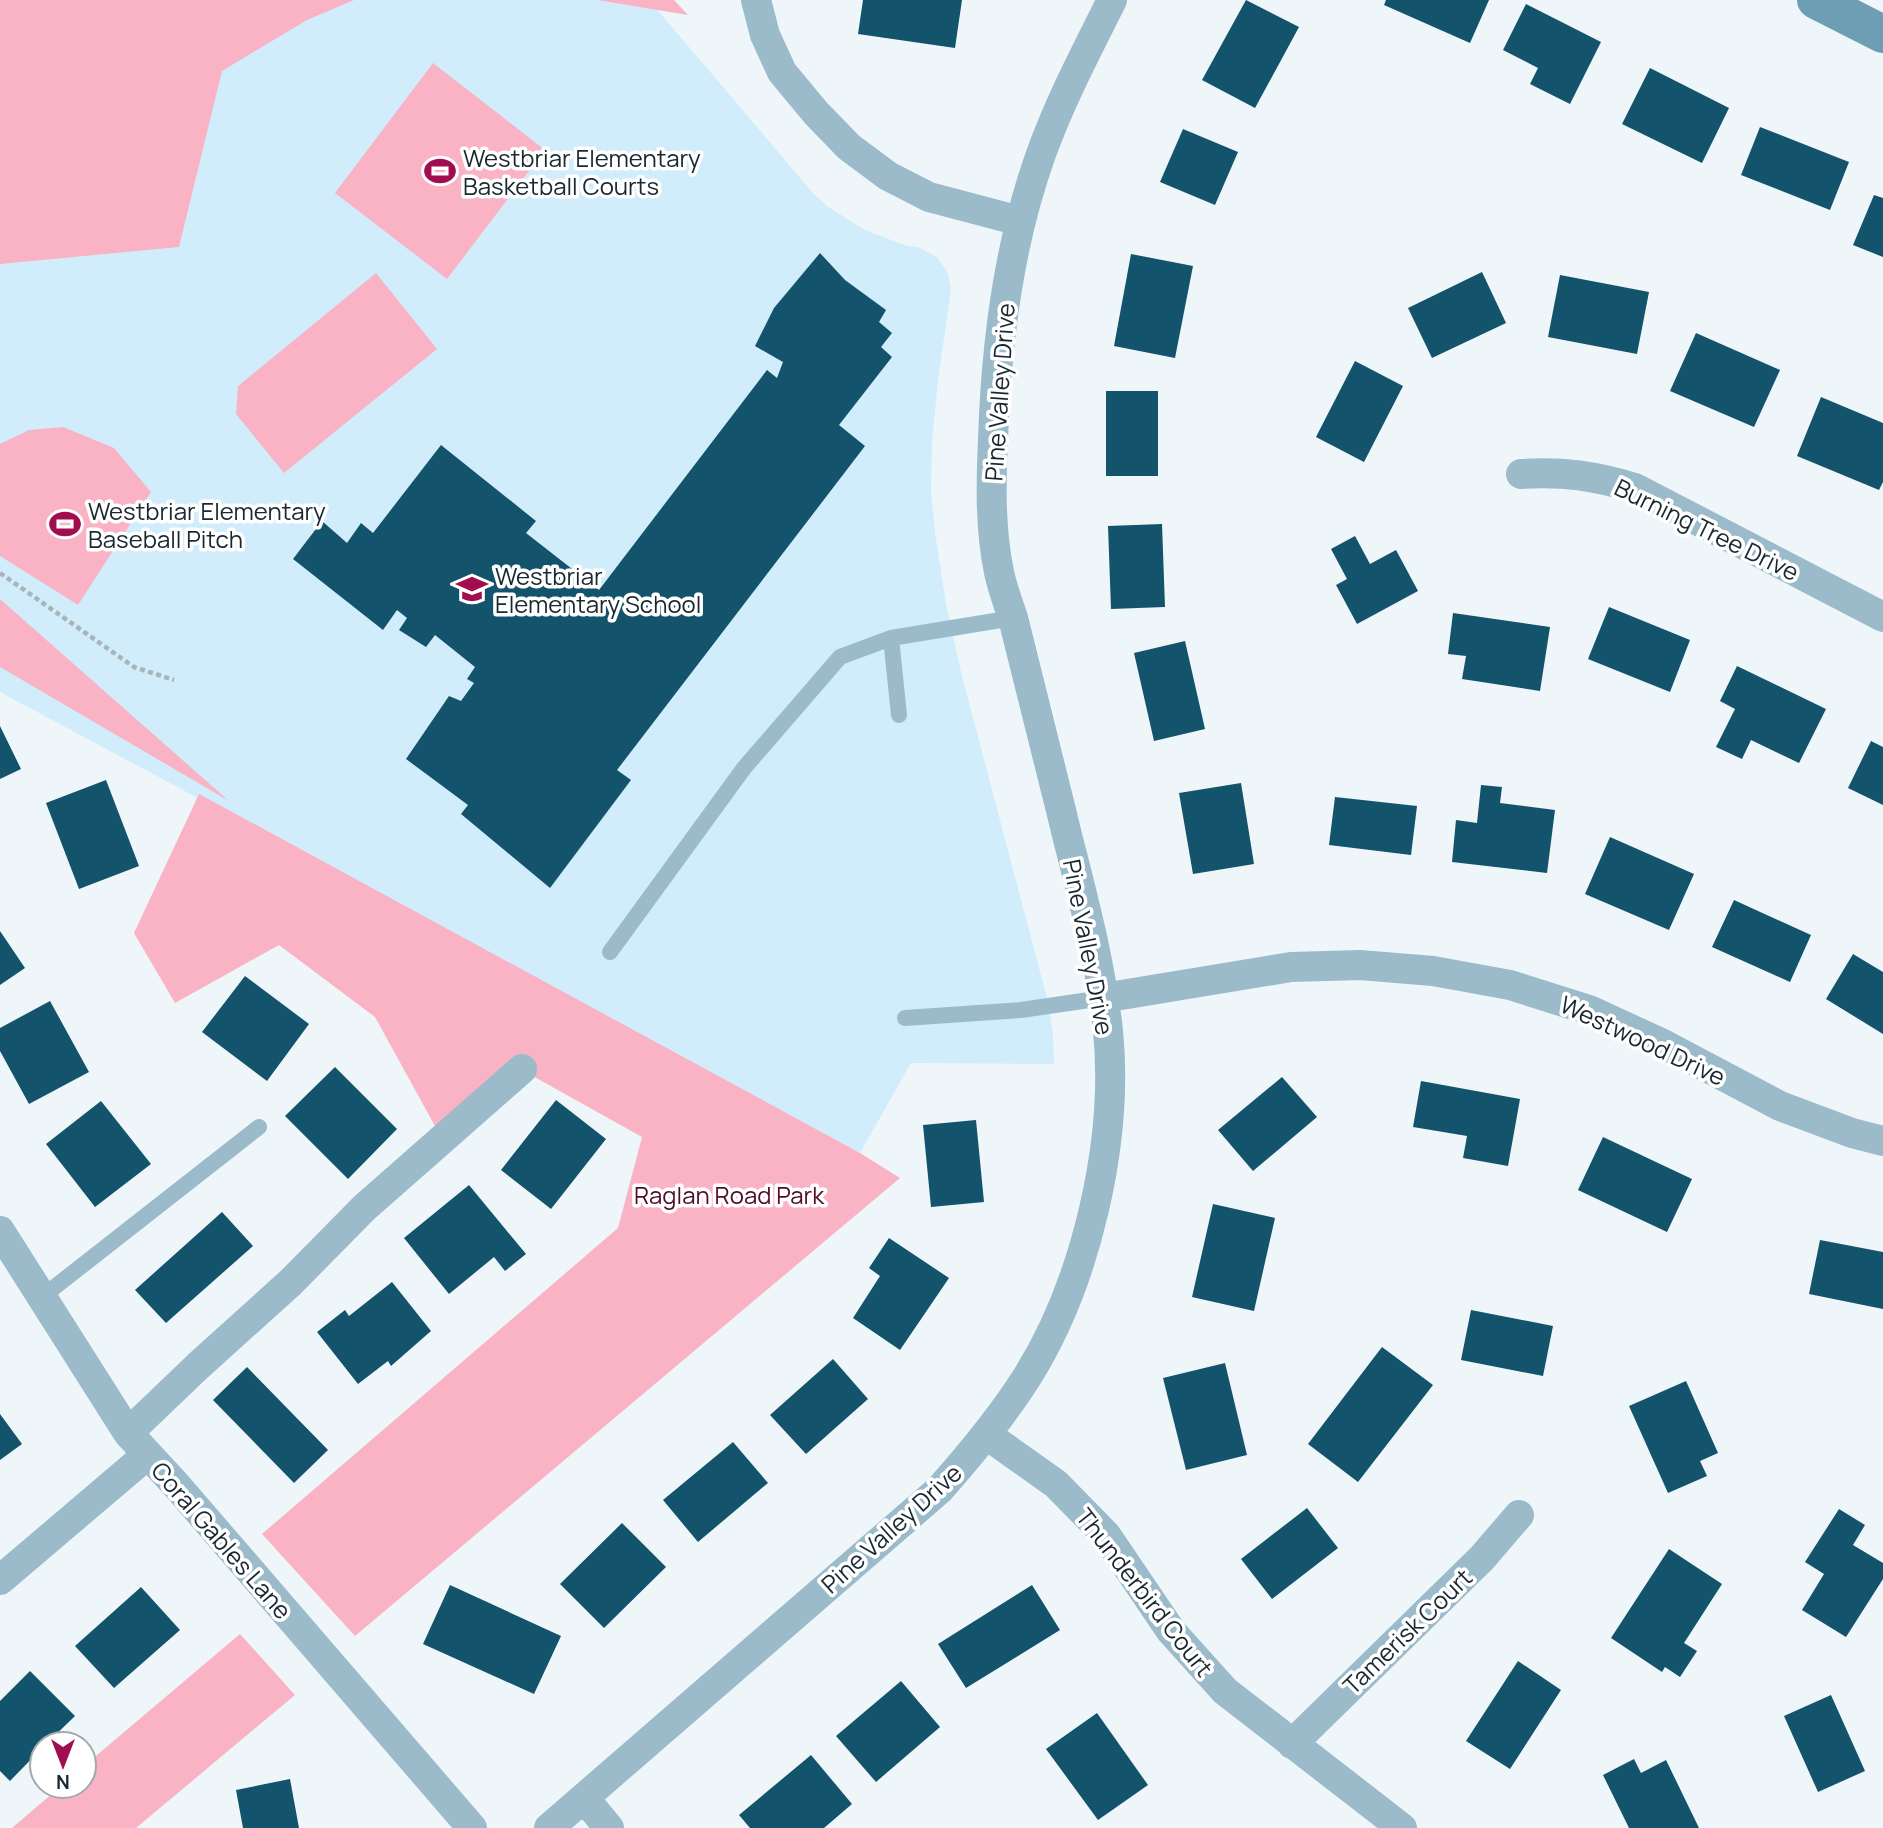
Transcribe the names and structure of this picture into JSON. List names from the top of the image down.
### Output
{
  "streets": {
    "street": [
      "Pine Valley Drive",
      "Burning Tree Drive",
      "Westwood Drive",
      "Coral Gables Lane",
      "Thunderbird Court",
      "Tamerisk Court"
    ]
  },
  "crossings": [
    ["Pine Valley Drive", "Westwood Drive"],
    ["Pine Valley Drive", "Thunderbird Court"],
    ["Thunderbird Court", "Tamerisk Court"]
  ],
  "parks": ["Raglan Road Park"],
  "places": {
    "sports": ["Westbriar Elementary Basketball Courts", "Westbriar Elementary Baseball Pitch"],
    "school or university": ["Westbriar Elementary School"]
  },
  "north": "bottom"
}
